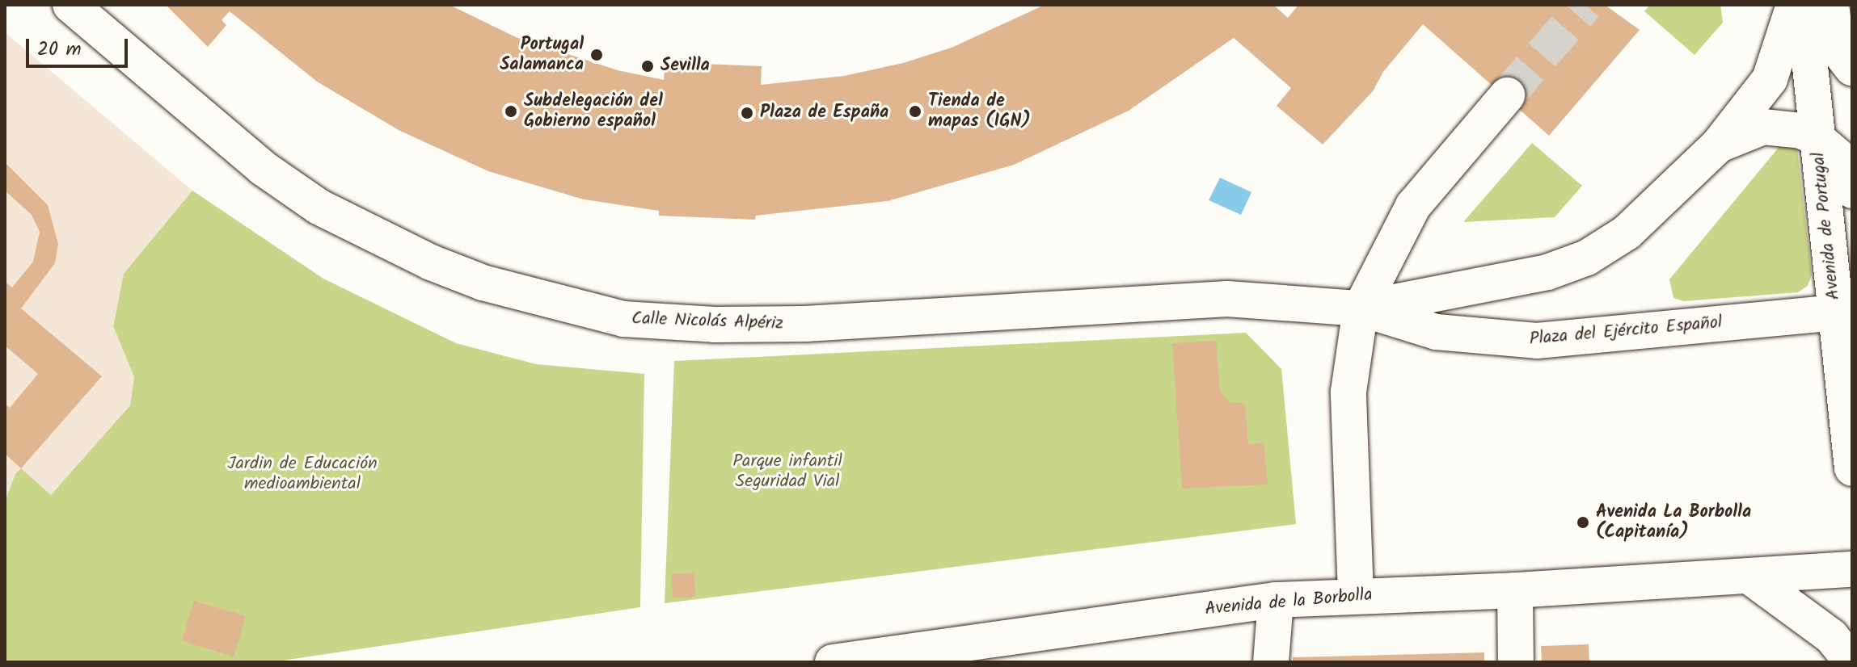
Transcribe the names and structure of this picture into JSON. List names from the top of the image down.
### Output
{
  "streets": {
    "street": [
      "Avenida de Portugal",
      "Calle Nicolás Alpériz",
      "Plaza del Ejército Español",
      "Avenida de la Borbolla"
    ]
  },
  "crossings": [
    ["Avenida de Portugal", "Plaza del Ejército Español"],
    ["Calle Nicolás Alpériz", "Plaza del Ejército Español"]
  ],
  "parks": ["Parque infantil Seguridad Vial", "Jardin de Educación medioambiental"],
  "places": [
    "Portugal Salamanca",
    "Sevilla",
    "Subdelegación del Gobierno español",
    "Tienda de mapas (IGN)",
    "Plaza de España",
    "Avenida La Borbolla (Capitanía)"
  ],
  "scale_bar": "20 m"
}
